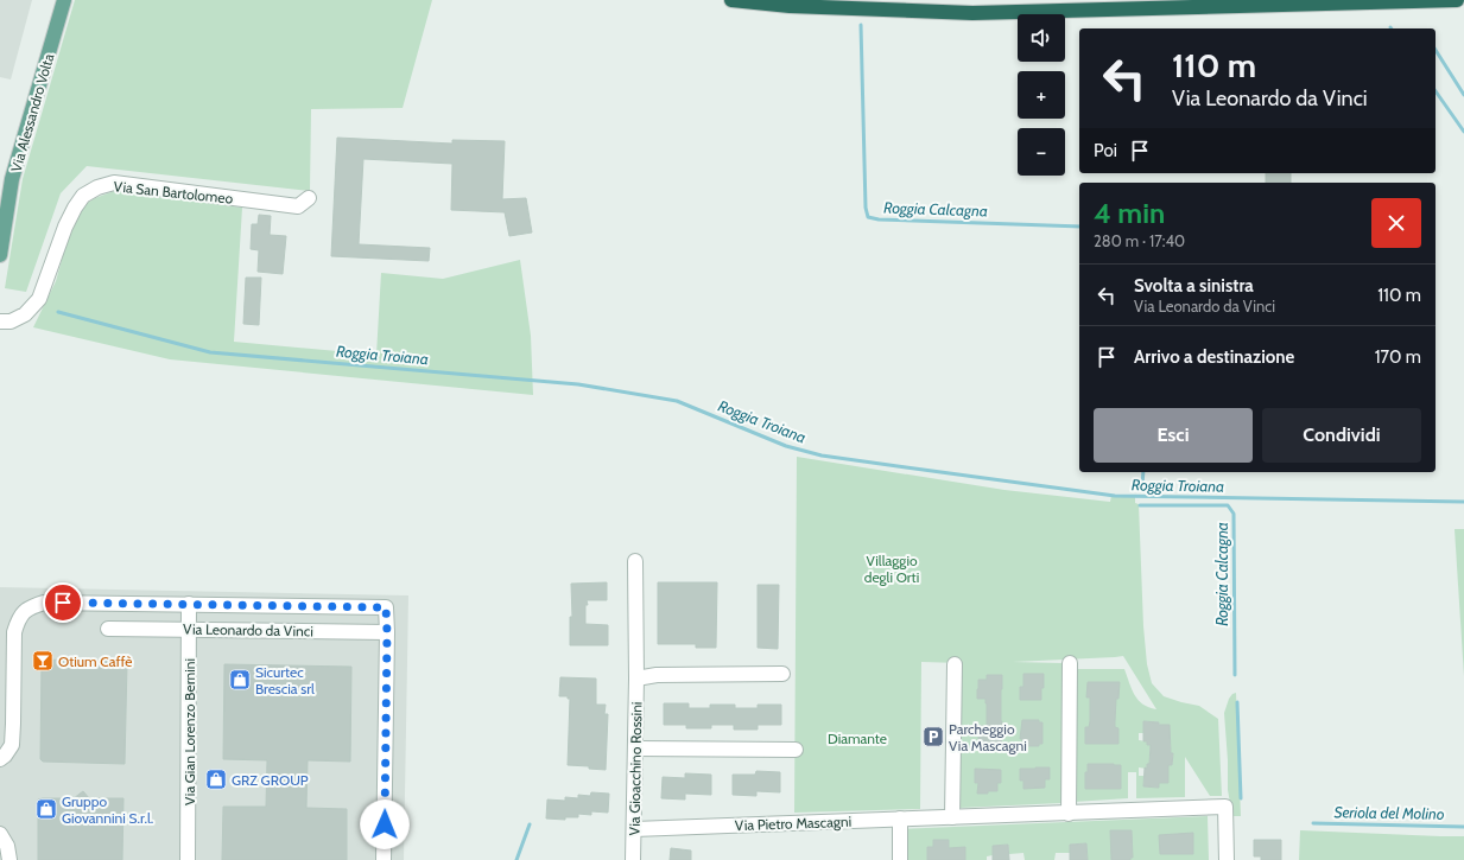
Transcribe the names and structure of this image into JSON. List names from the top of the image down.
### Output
{
  "streets": {
    "main road": ["Via Alessandro Volta"],
    "street": [
      "Via San Bartolomeo",
      "Via Leonardo da Vinci",
      "Via Gian Lorenzo Bernini",
      "Via Gioacchino Rossini",
      "Via Pietro Mascagni"
    ]
  },
  "crossings": [
    ["Via Leonardo da Vinci", "Via Gian Lorenzo Bernini"],
    ["Via Gioacchino Rossini", "Via Pietro Mascagni"]
  ],
  "water": ["Roggia Calcagna", "Roggia Troiana", "Seriola del Molino"],
  "parks": ["Villaggio degli Orti", "Diamante"],
  "places": {
    "bar": ["Otium Caffè"],
    "shop": ["Sicurtec Brescia srl", "GRZ GROUP", "Gruppo Giovannini S.r.l."],
    "parking": ["Parcheggio Via Mascagni"]
  },
  "page": {
    "map_buttons": ["+", "−"],
    "turn": ["110 m", "Via Leonardo da Vinci"],
    "then": "Poi",
    "heading": ["4 min", "280 m · 17:40"],
    "list": [
      {
        "name": "Svolta a sinistra",
        "note": "Via Leonardo da Vinci",
        "value": "110 m"
      },
      {
        "name": "Arrivo a destinazione",
        "value": "170 m"
      }
    ],
    "buttons": ["Esci", "Condividi"]
  }
}
